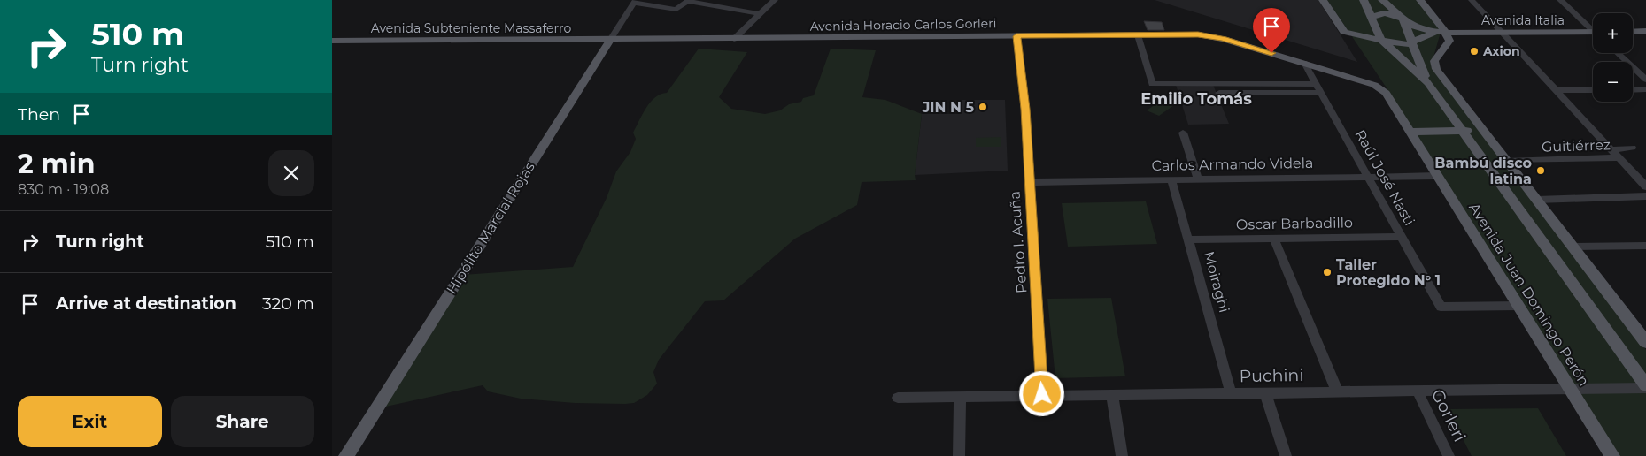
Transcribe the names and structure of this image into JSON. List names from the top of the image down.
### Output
{
  "streets": {
    "main road": [
      "Avenida Italia",
      "Avenida Horacio Carlos Gorleri",
      "Avenida Subteniente Massaferro",
      "Hipólito Marcial Rojas",
      "Avenida Juan Domingo Perón"
    ],
    "street": [
      "Guitiérrez",
      "Carlos Armando Videla",
      "Raúl José Nasti",
      "Oscar Barbadillo",
      "Pedro I. Acuña",
      "Moiraghi",
      "Puchini",
      "Gorleri"
    ]
  },
  "crossings": [
    ["Avenida Horacio Carlos Gorleri", "Avenida Subteniente Massaferro"],
    ["Avenida Horacio Carlos Gorleri", "Raúl José Nasti"],
    ["Avenida Horacio Carlos Gorleri", "Hipólito Marcial Rojas"],
    ["Avenida Horacio Carlos Gorleri", "Pedro I. Acuña"],
    ["Avenida Horacio Carlos Gorleri", "Avenida Juan Domingo Perón"],
    ["Avenida Subteniente Massaferro", "Hipólito Marcial Rojas"],
    ["Carlos Armando Videla", "Raúl José Nasti"],
    ["Carlos Armando Videla", "Pedro I. Acuña"],
    ["Carlos Armando Videla", "Moiraghi"],
    ["Carlos Armando Videla", "Avenida Juan Domingo Perón"],
    ["Raúl José Nasti", "Oscar Barbadillo"],
    ["Raúl José Nasti", "Avenida Juan Domingo Perón"],
    ["Oscar Barbadillo", "Moiraghi"],
    ["Pedro I. Acuña", "Puchini"],
    ["Moiraghi", "Puchini"],
    ["Avenida Juan Domingo Perón", "Puchini"],
    ["Puchini", "Gorleri"]
  ],
  "districts": ["Emilio Tomás"],
  "places": [
    "Axion",
    "JIN N 5",
    "Bambú disco latina",
    "Taller Protegido N° 1"
  ],
  "page": {
    "turn": ["510 m", "Turn right"],
    "map_buttons": ["+", "−"],
    "then": "Then",
    "heading": ["2 min", "830 m · 19:08"],
    "list": [
      {
        "name": "Turn right",
        "value": "510 m"
      },
      {
        "name": "Arrive at destination",
        "value": "320 m"
      }
    ],
    "buttons": ["Exit", "Share"]
  }
}
